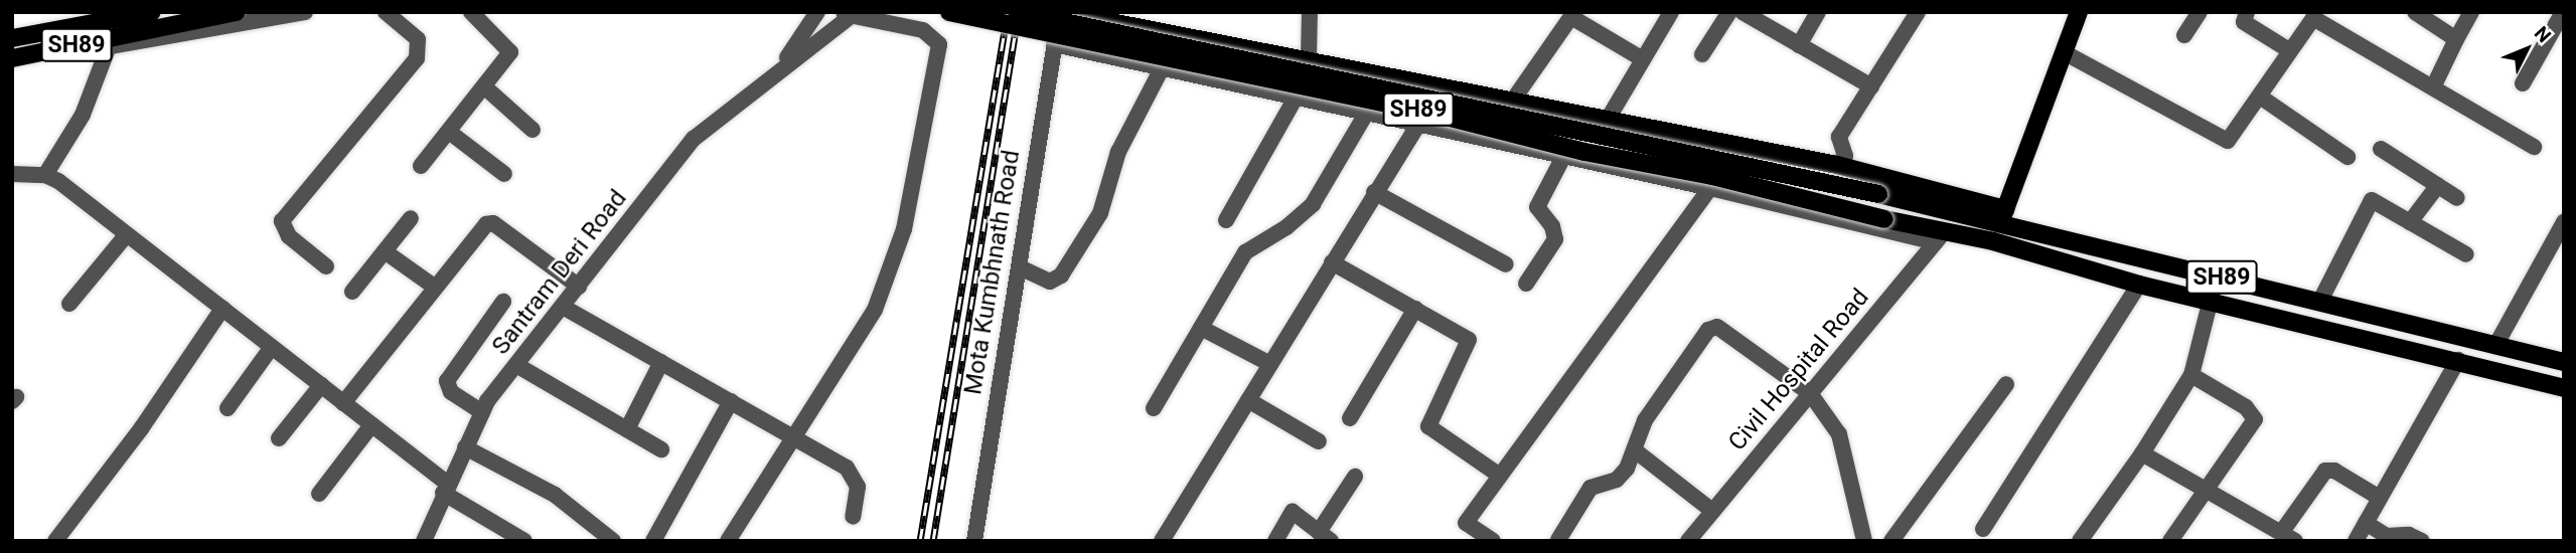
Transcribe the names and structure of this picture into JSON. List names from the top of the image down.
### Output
{
  "streets": {
    "main road": ["SH89"],
    "street": ["Santram Deri Road", "Mota Kumbhnath Road", "Civil Hospital Road"]
  },
  "crossings": [
    ["SH89", "Civil Hospital Road"]
  ],
  "north": "top right"
}
